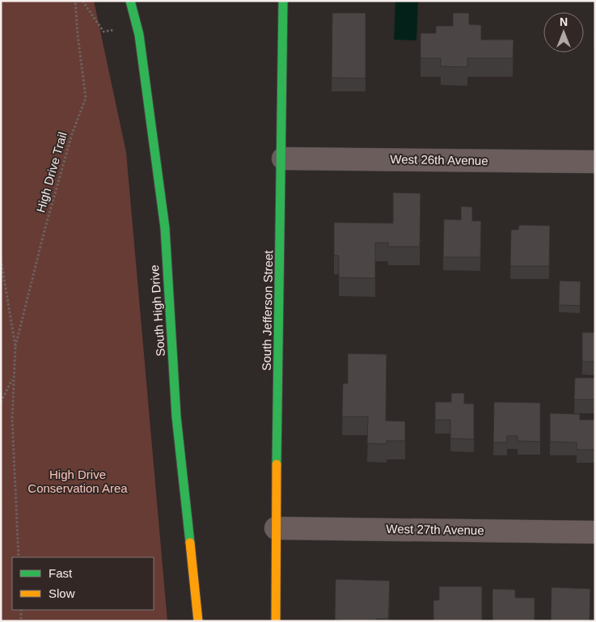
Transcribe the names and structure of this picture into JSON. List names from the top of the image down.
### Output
{
  "streets": {
    "main road": ["South High Drive", "South Jefferson Street"],
    "street": ["West 26th Avenue", "West 27th Avenue"],
    "path": ["High Drive Trail"]
  },
  "crossings": [
    ["West 26th Avenue", "South Jefferson Street"],
    ["South Jefferson Street", "West 27th Avenue"]
  ],
  "parks": ["High Drive Conservation Area"],
  "legend": ["Fast", "Slow"],
  "north": "top"
}
